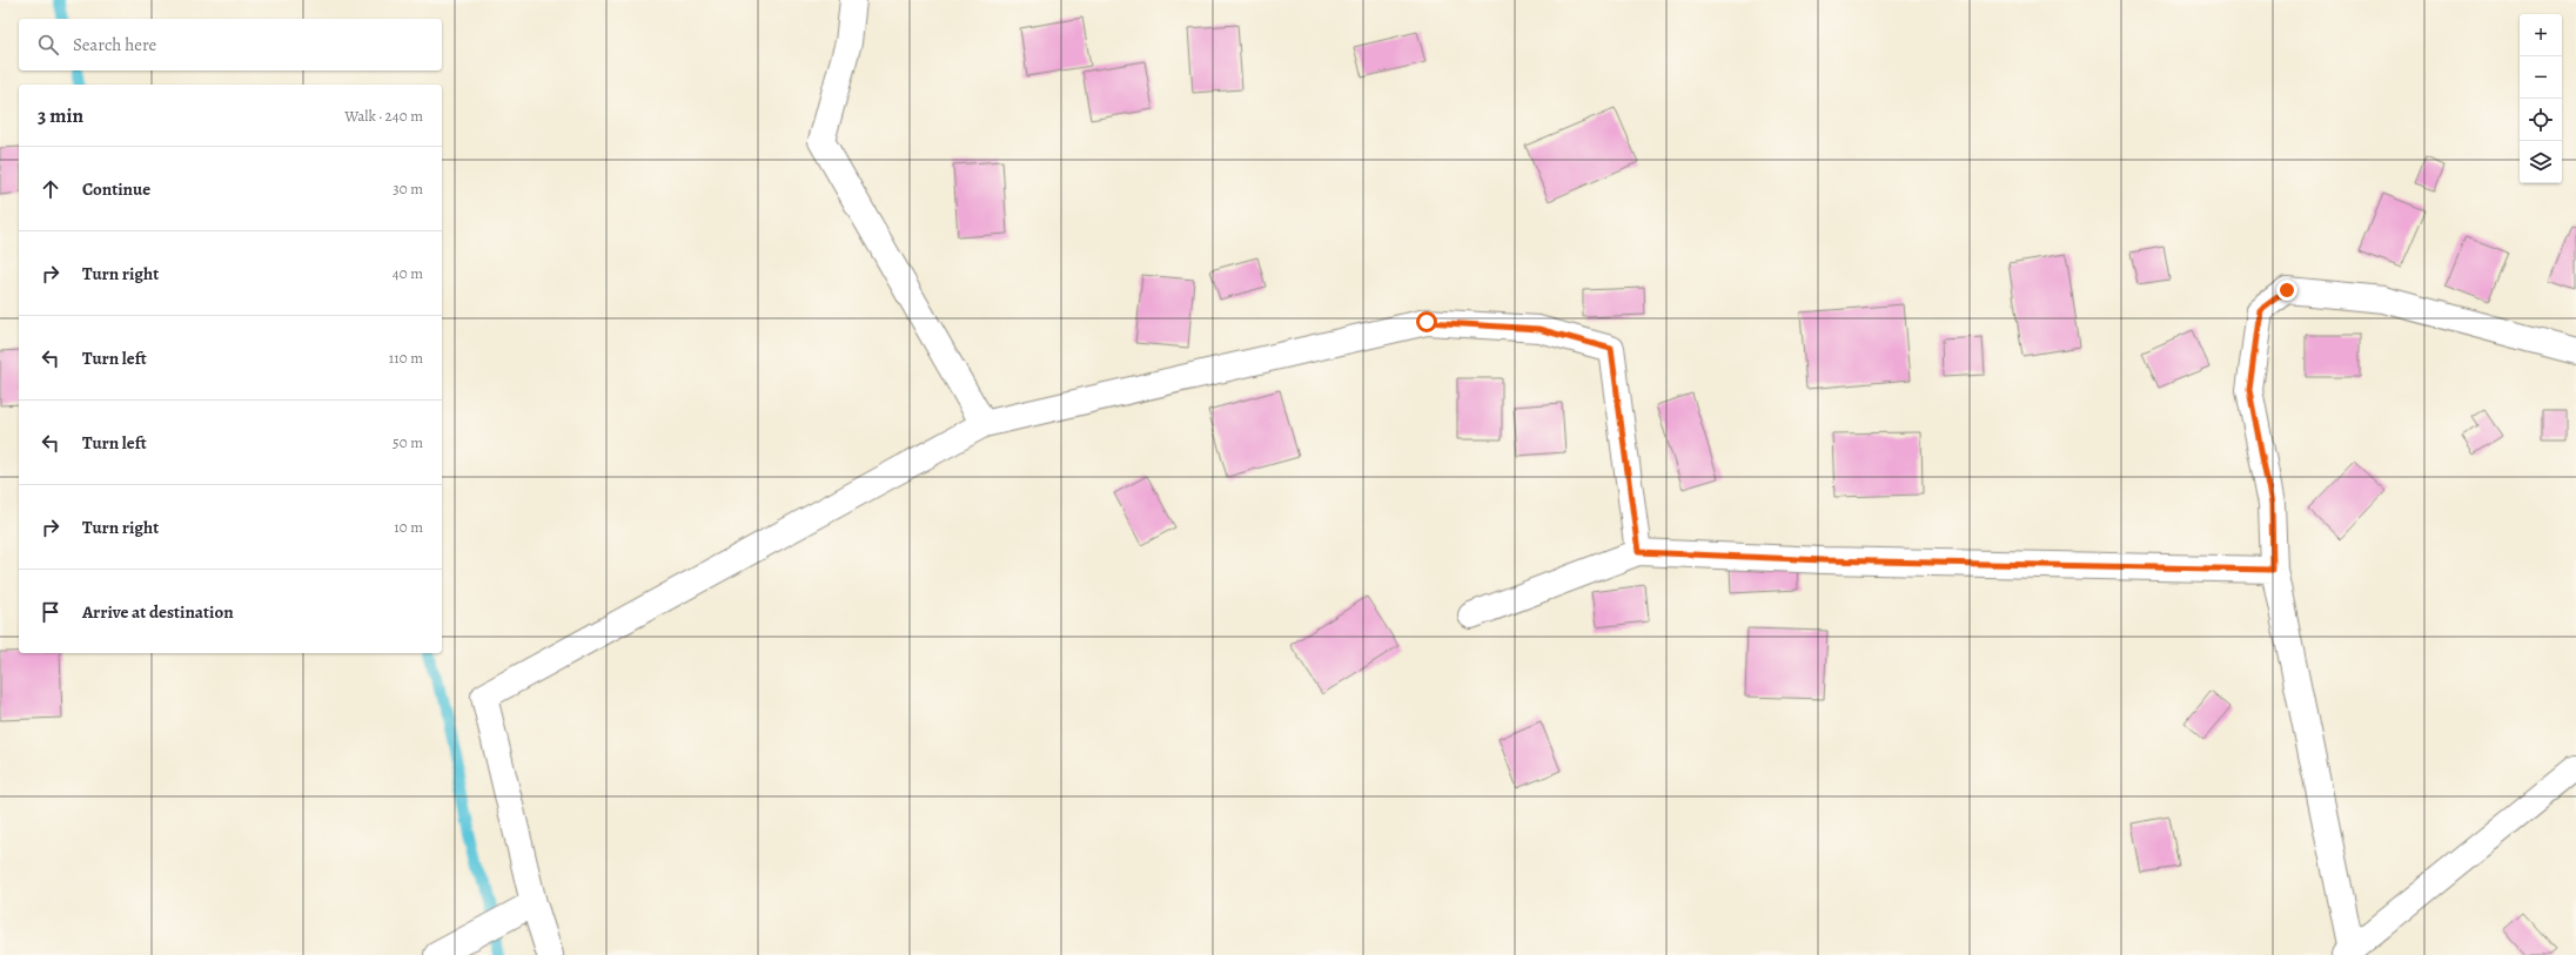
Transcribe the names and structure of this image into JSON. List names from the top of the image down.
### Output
{
  "page": {
    "map_buttons": ["+", "−"],
    "search": "Search here",
    "heading": ["3 min", "Walk · 240 m"],
    "list": [
      ["Continue", "30 m"],
      ["Turn right", "40 m"],
      ["Turn left", "110 m"],
      ["Turn left", "50 m"],
      ["Turn right", "10 m"],
      "Arrive at destination"
    ]
  }
}
